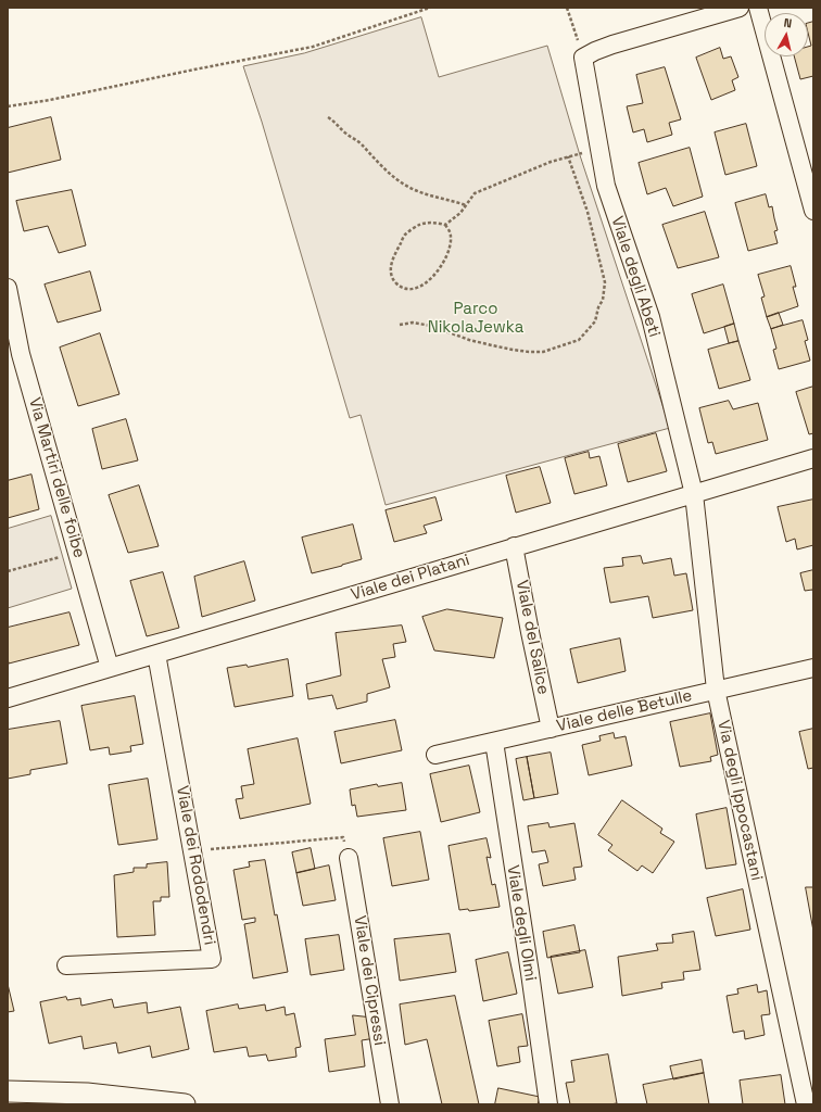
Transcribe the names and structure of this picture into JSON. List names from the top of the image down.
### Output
{
  "streets": {
    "street": [
      "Viale degli Abeti",
      "Via Martiri delle foibe",
      "Viale dei Platani",
      "Viale del Salice",
      "Viale delle Betulle",
      "Via degli Ippocastani",
      "Viale dei Rododendri",
      "Viale degli Olmi",
      "Viale dei Cipressi"
    ]
  },
  "crossings": [
    ["Viale degli Abeti", "Viale dei Platani"],
    ["Viale degli Abeti", "Via degli Ippocastani"],
    ["Via Martiri delle foibe", "Viale dei Platani"],
    ["Viale dei Platani", "Viale del Salice"],
    ["Viale dei Platani", "Via degli Ippocastani"],
    ["Viale dei Platani", "Viale dei Rododendri"],
    ["Viale del Salice", "Viale delle Betulle"],
    ["Viale delle Betulle", "Via degli Ippocastani"],
    ["Viale delle Betulle", "Viale degli Olmi"]
  ],
  "parks": ["Parco NikolaJewka"],
  "north": "top"
}
